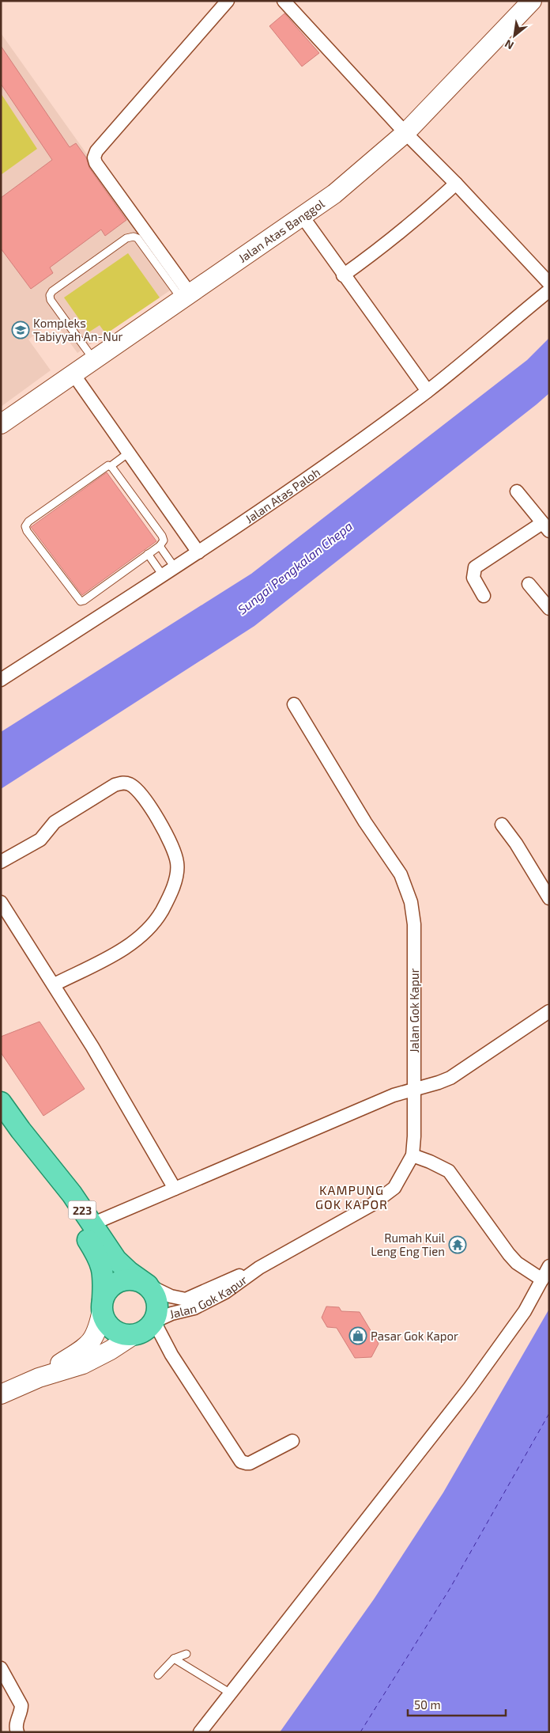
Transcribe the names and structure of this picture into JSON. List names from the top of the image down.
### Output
{
  "streets": {
    "main road": ["Jalan Atas Banggol", "223"],
    "street": ["Jalan Atas Paloh", "Jalan Gok Kapur"]
  },
  "crossings": [
    ["Jalan Gok Kapur", "223"]
  ],
  "districts": ["KAMPUNG GOK KAPOR"],
  "water": ["Sungai Pengkalan Chepa"],
  "places": {
    "school or university": ["Kompleks Tabiyyah An-Nur"],
    "temple": ["Rumah Kuil Leng Eng Tien"],
    "shop": ["Pasar Gok Kapor"]
  },
  "scale_bar": "50 m",
  "north": "bottom left"
}
